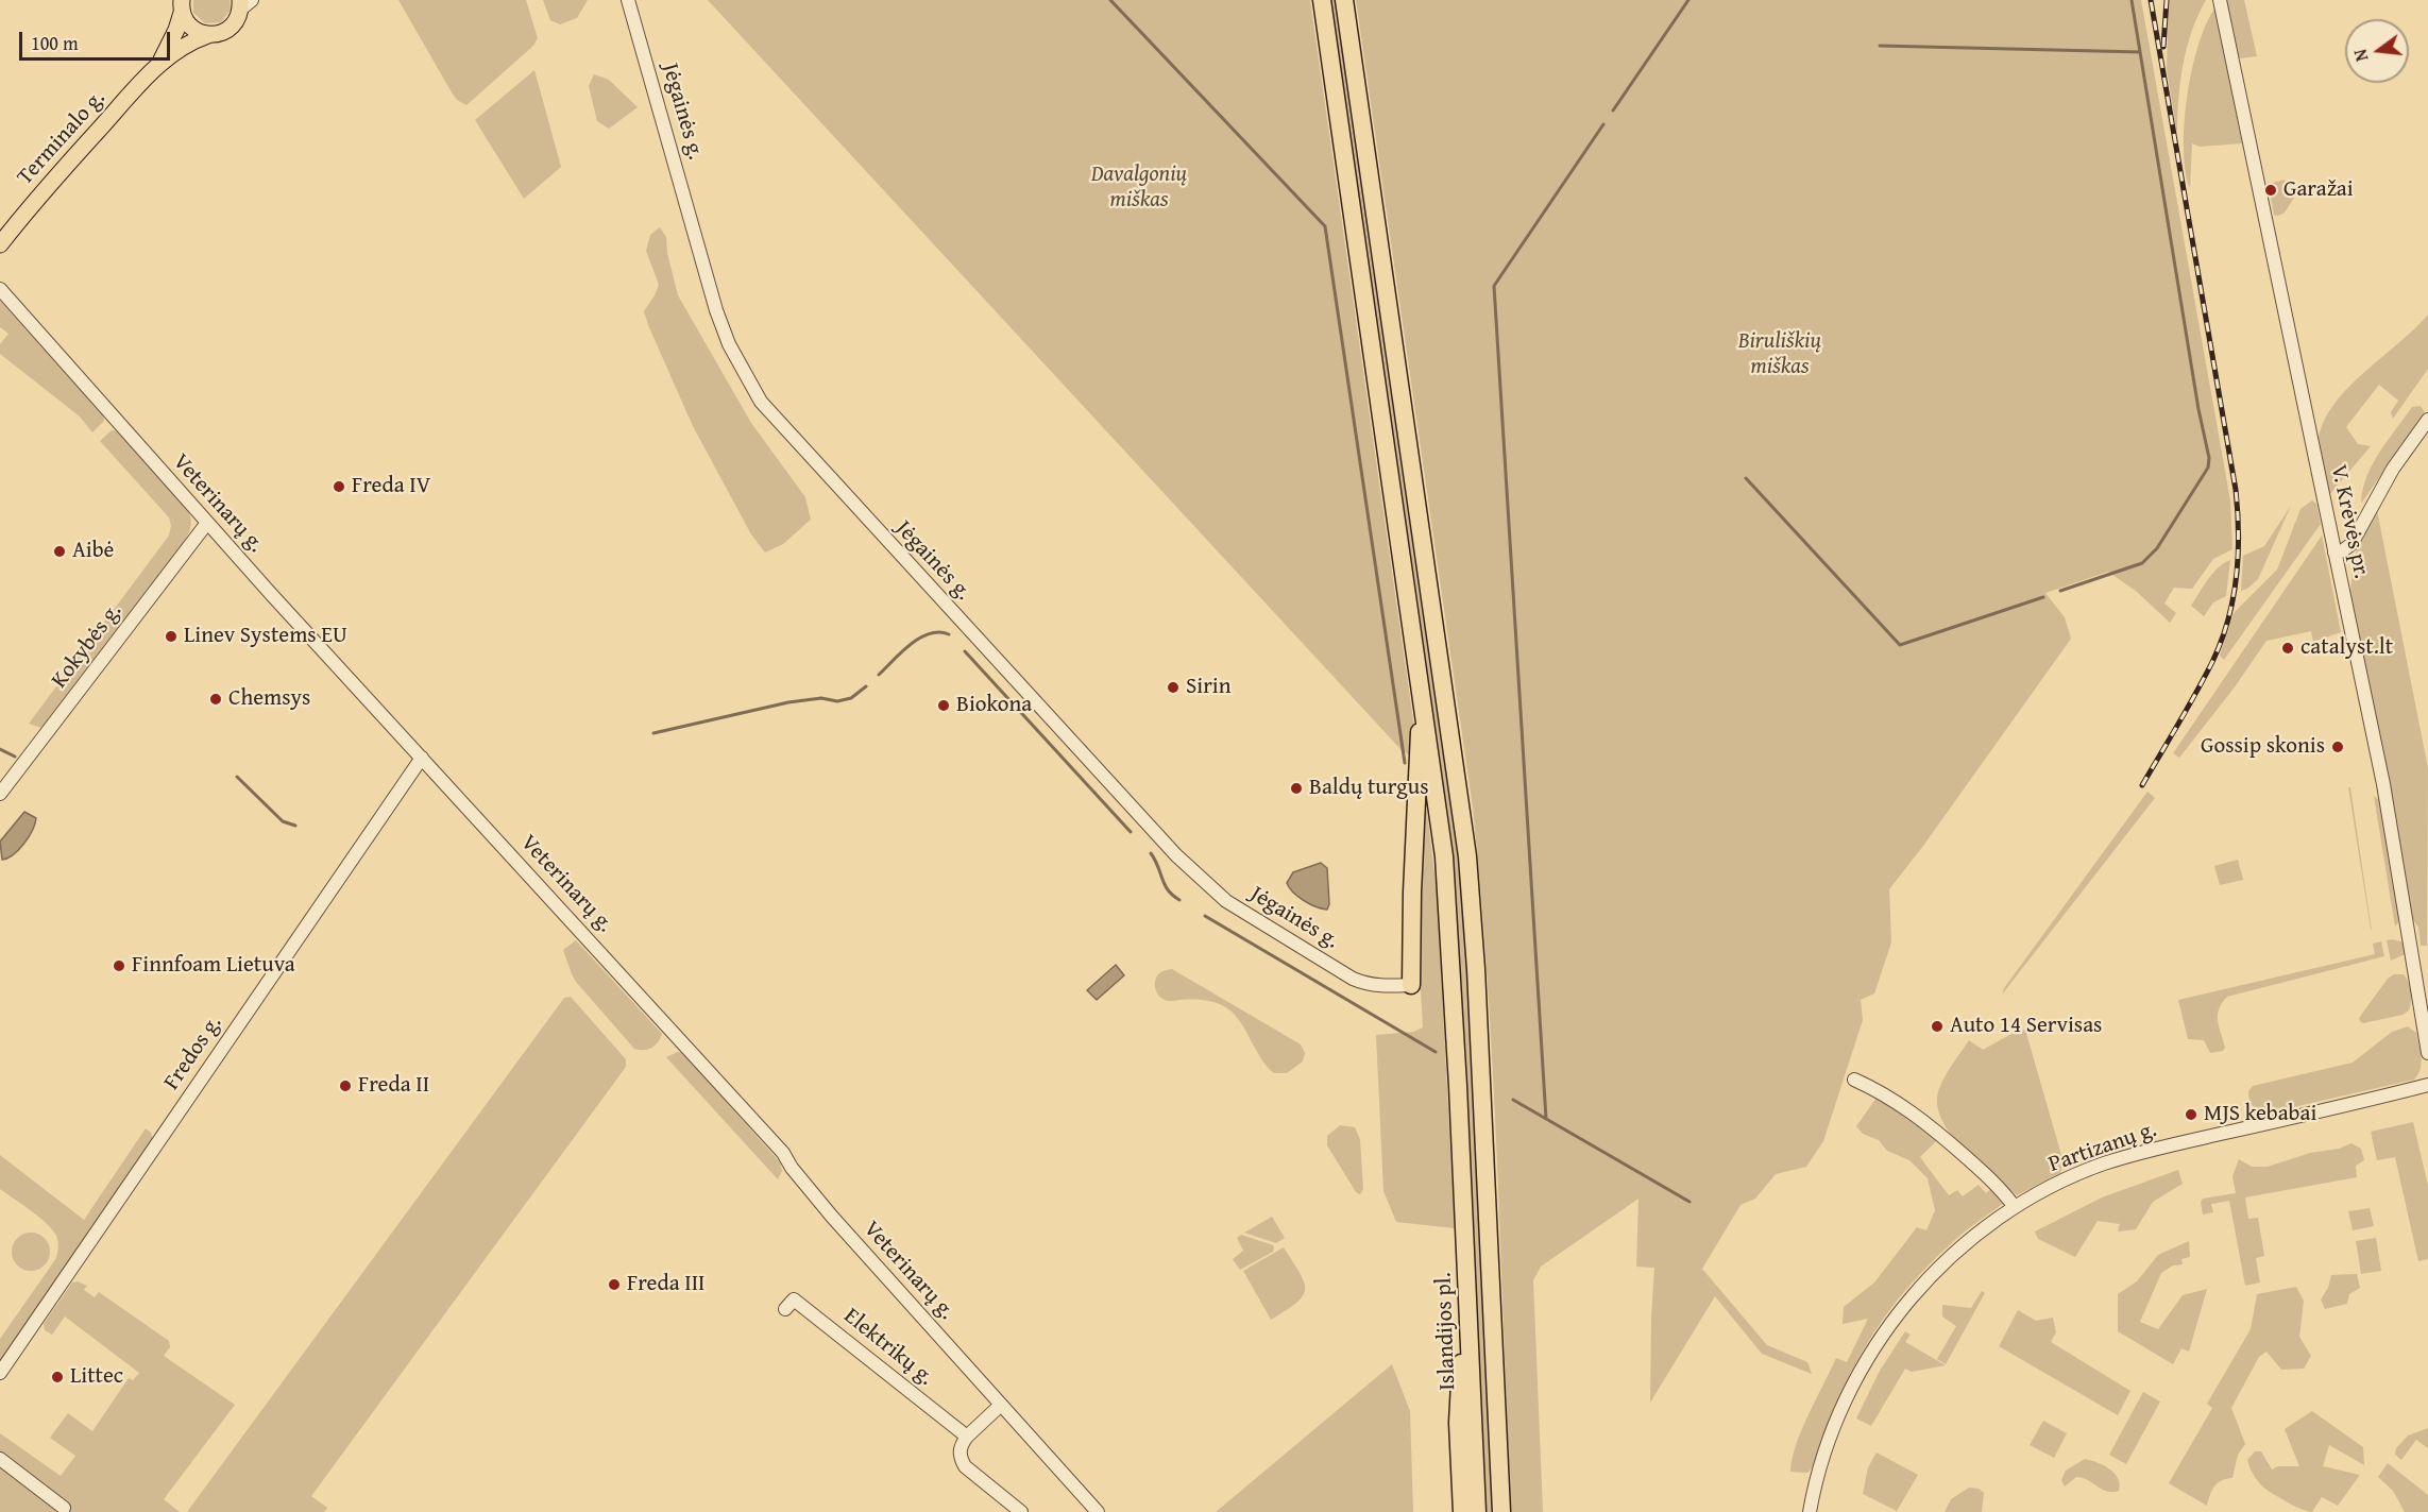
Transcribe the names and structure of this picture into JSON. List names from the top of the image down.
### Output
{
  "streets": {
    "highway": ["Islandijos pl."],
    "main road": ["Terminalo g."],
    "street": [
      "Jėgainės g.",
      "Veterinarų g.",
      "V. Krėvės pr.",
      "Kokybės g.",
      "Fredos g.",
      "Partizanų g.",
      "Elektrikų g."
    ]
  },
  "crossings": [
    ["Veterinarų g.", "Kokybės g."],
    ["Veterinarų g.", "Fredos g."]
  ],
  "parks": ["Davalgonių miškas", "Biruliškių miškas"],
  "places": [
    "Garažai",
    "Freda IV",
    "Aibė",
    "Linev Systems EU",
    "catalyst.lt",
    "Sirin",
    "Chemsys",
    "Biokona",
    "Gossip skonis",
    "Baldų turgus",
    "Finnfoam Lietuva",
    "Auto 14 Servisas",
    "Freda II",
    "MJS kebabai",
    "Freda III",
    "Littec"
  ],
  "scale_bar": "100 m",
  "north": "left"
}
